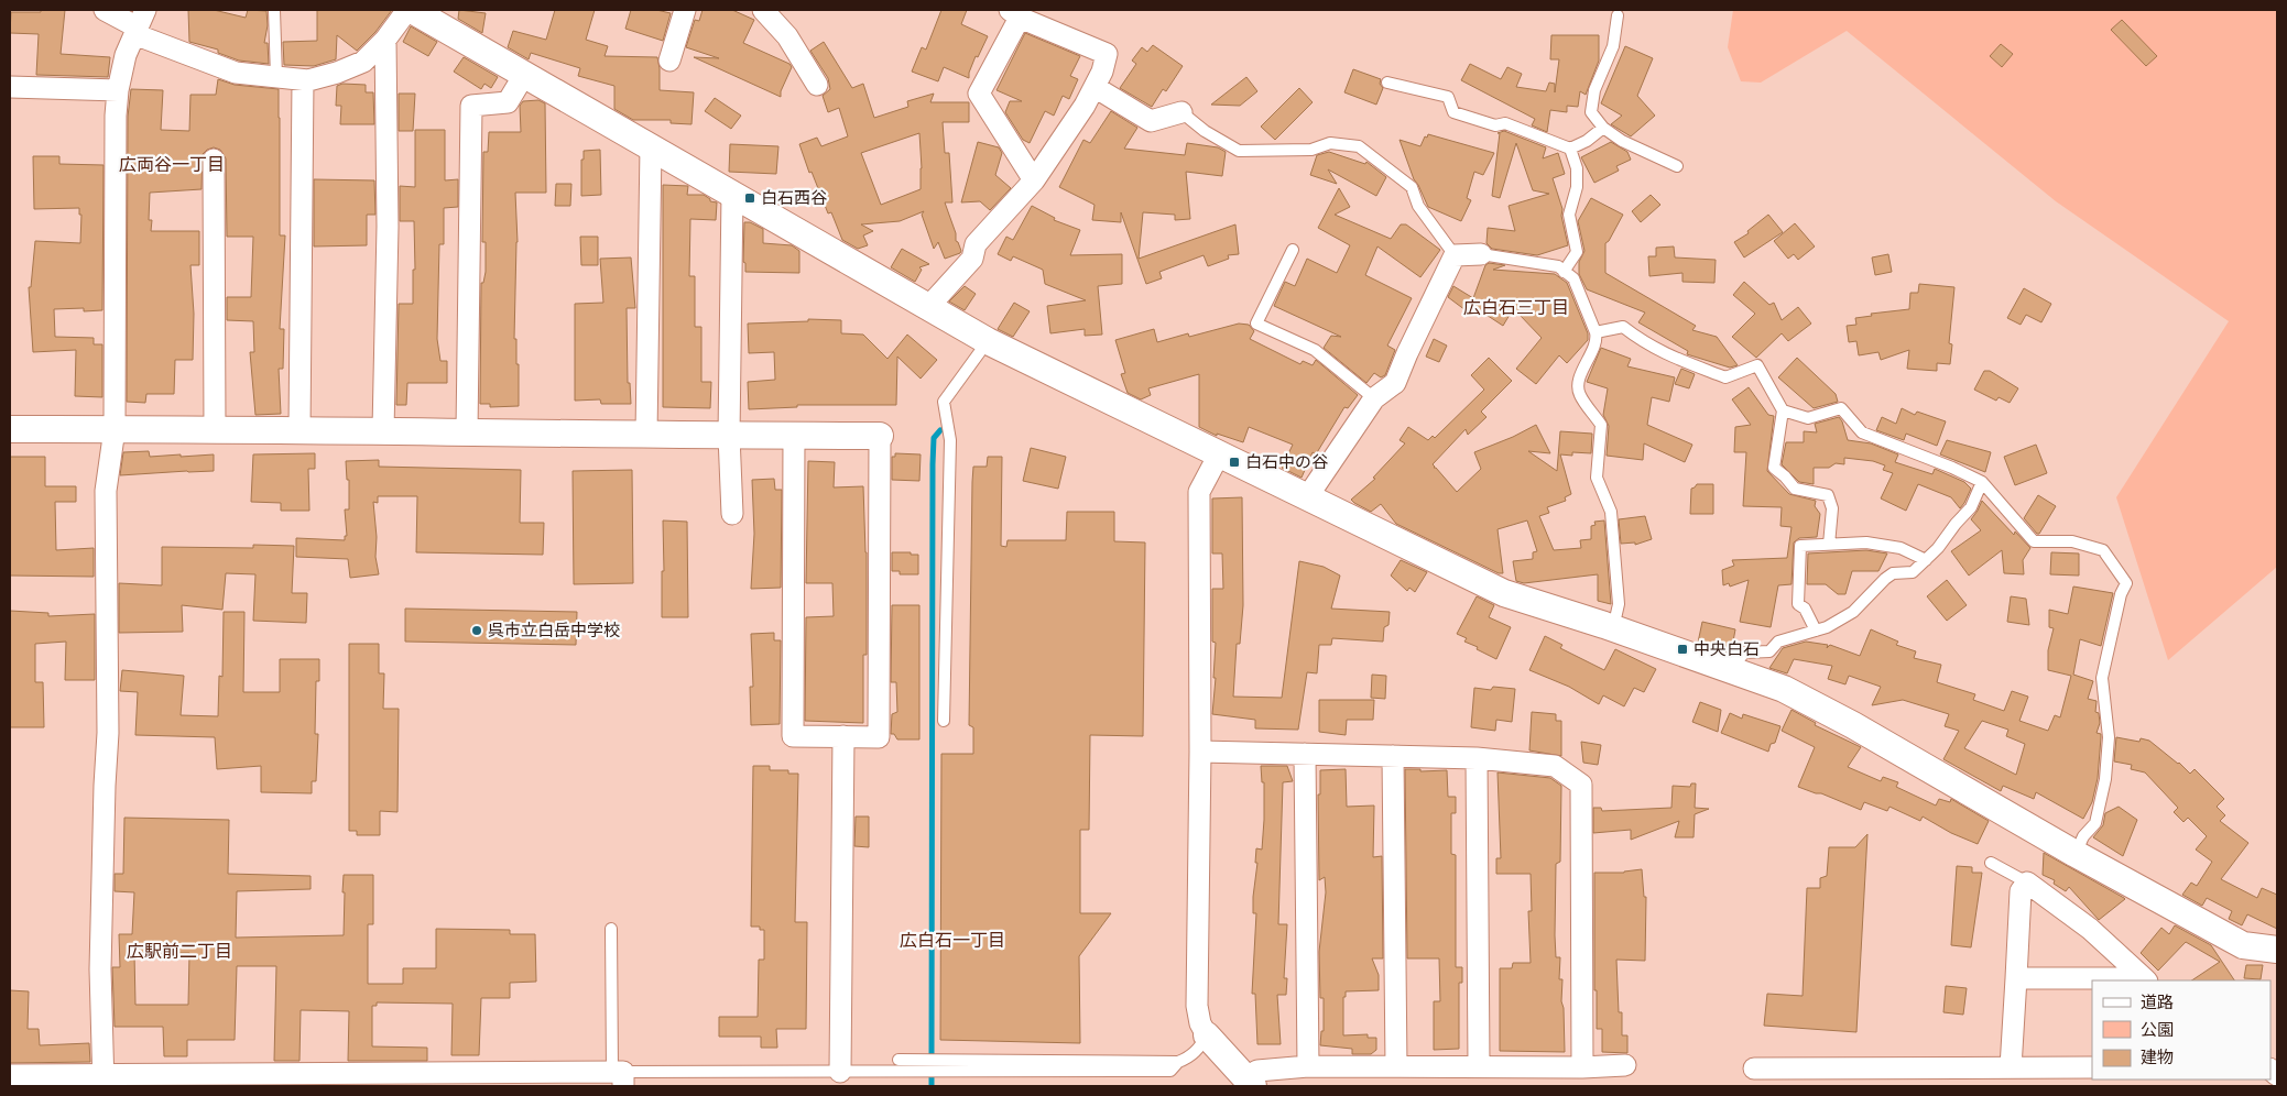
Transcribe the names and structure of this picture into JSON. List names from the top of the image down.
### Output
{
  "districts": [
    "広両谷一丁目",
    "広白石三丁目",
    "広白石一丁目",
    "広駅前二丁目"
  ],
  "places": {
    "transit": ["白石西谷", "白石中の谷", "中央白石"],
    "other": ["呉市立白岳中学校"]
  },
  "legend": ["道路", "公園", "建物"]
}
